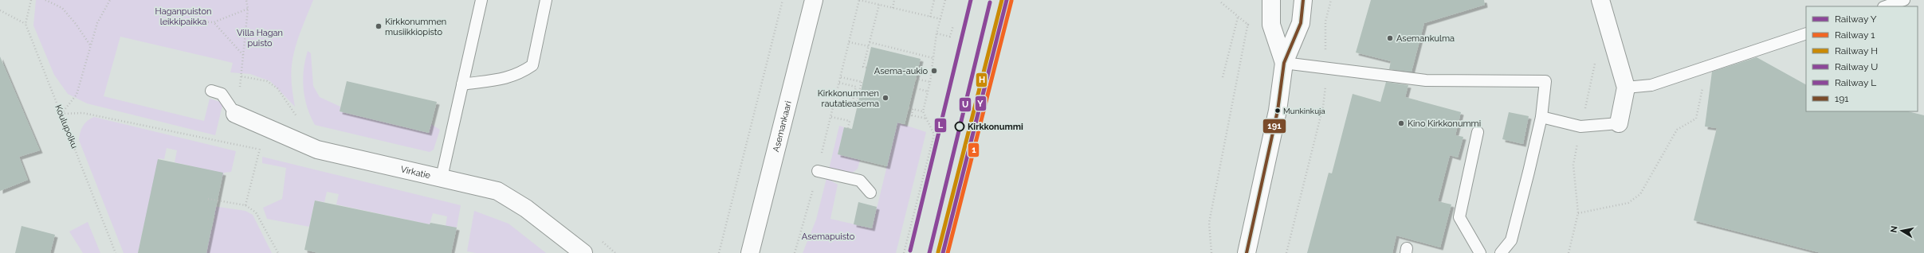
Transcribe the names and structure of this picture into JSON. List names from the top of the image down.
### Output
{
  "streets": {
    "street": ["Asemankaari", "Virkatie"],
    "path": ["Koulupolku"]
  },
  "parks": ["Haganpuiston leikkipaikka", "Villa Hagan puisto", "Asemapuisto"],
  "places": [
    "Kirkkonummen musiikkiopisto",
    "Asemankulma",
    "Asema-aukio",
    "Kirkkonummen rautatieasema",
    "Munkinkuja",
    "Kino Kirkkonummi",
    "Kirkkonummi"
  ],
  "lines": [
    "rail line Y",
    "rail line H",
    "rail line L",
    "transit line 191",
    "rail line 1",
    "rail line U"
  ],
  "legend": [
    "Railway Y",
    "Railway 1",
    "Railway H",
    "Railway U",
    "Railway L",
    "191"
  ],
  "north": "left"
}
